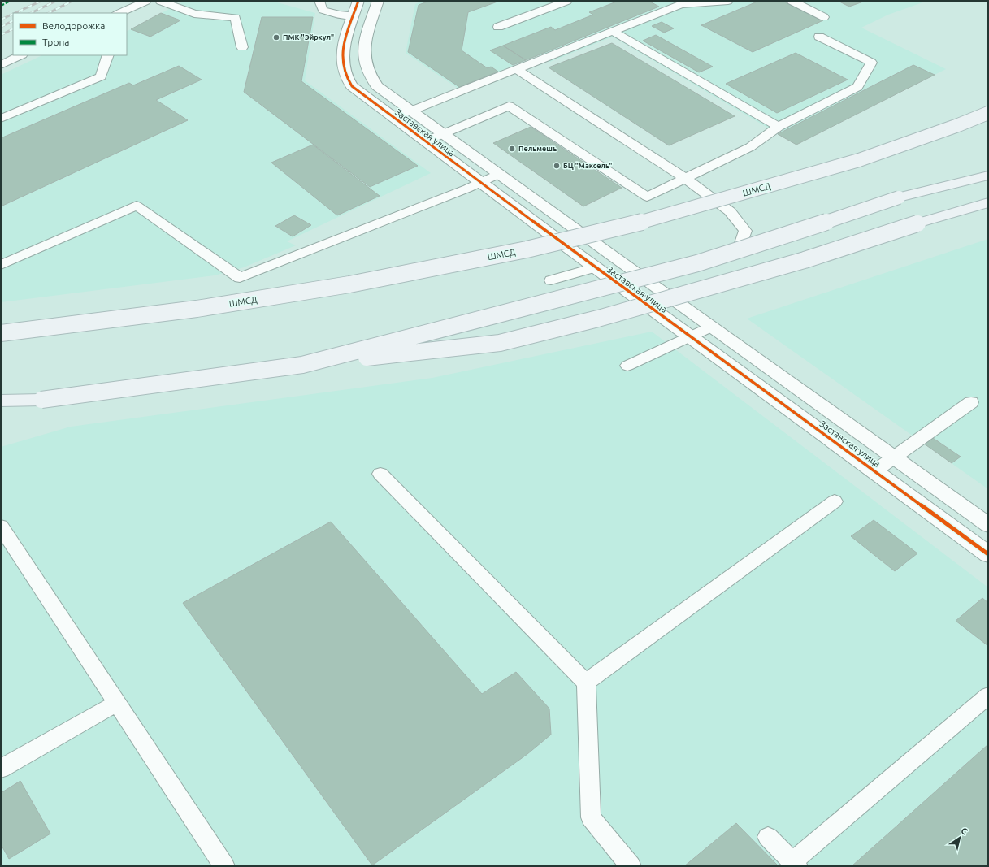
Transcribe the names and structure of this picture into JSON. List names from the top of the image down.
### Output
{
  "streets": {
    "main road": ["ШМСД"],
    "street": ["Заставская улица"]
  },
  "places": ["ПМК \"Эйркул\"", "Пельмешъ", "БЦ \"Максель\""],
  "legend": ["Велодорожка", "Тропа"],
  "north": "top right"
}
